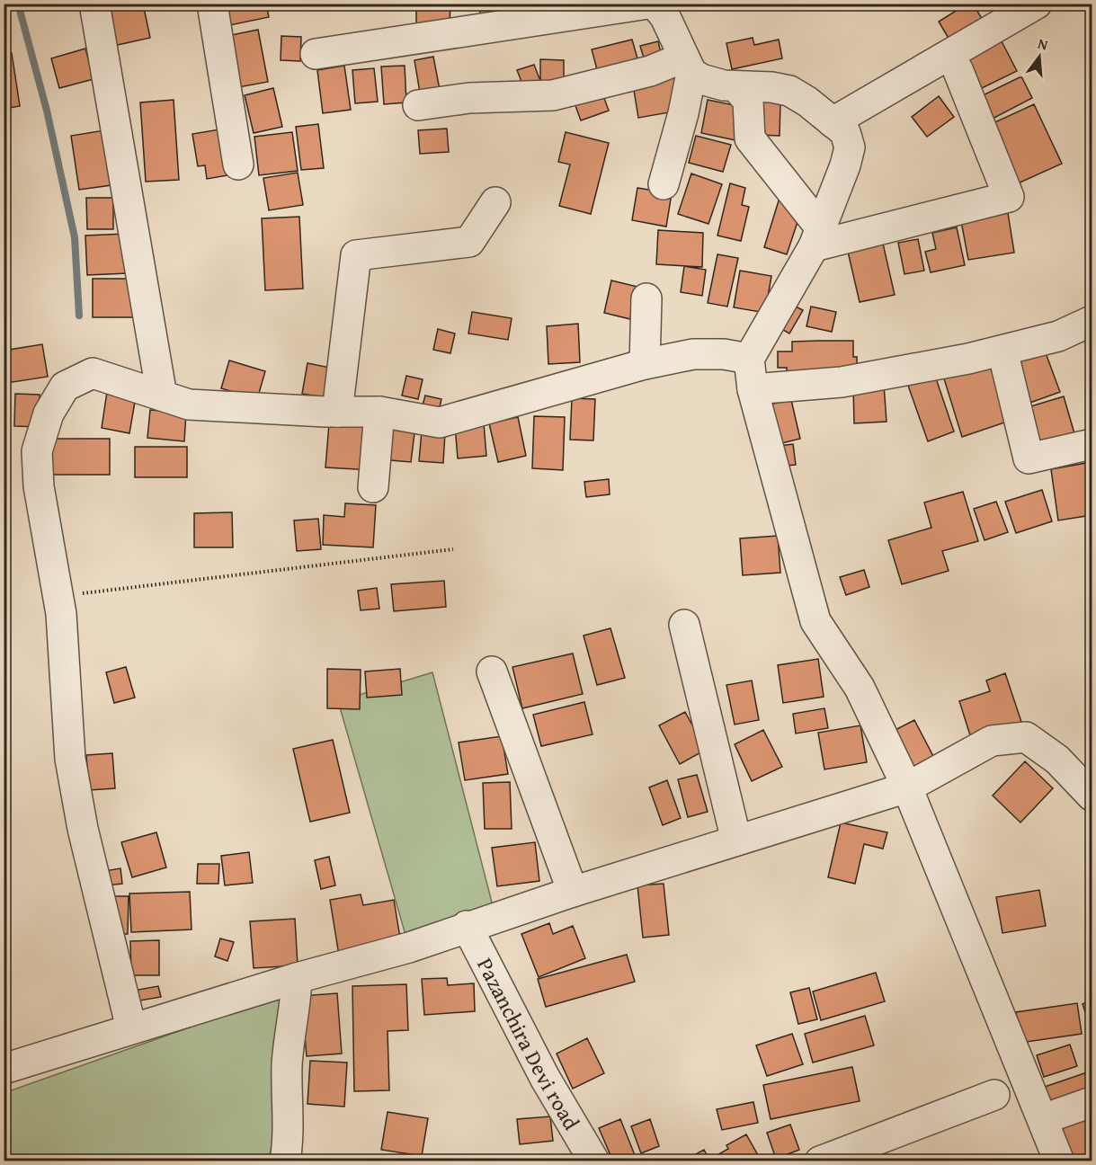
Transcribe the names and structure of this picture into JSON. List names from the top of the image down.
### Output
{
  "streets": {
    "street": ["Pazanchira Devi road"]
  },
  "north": "top"
}
